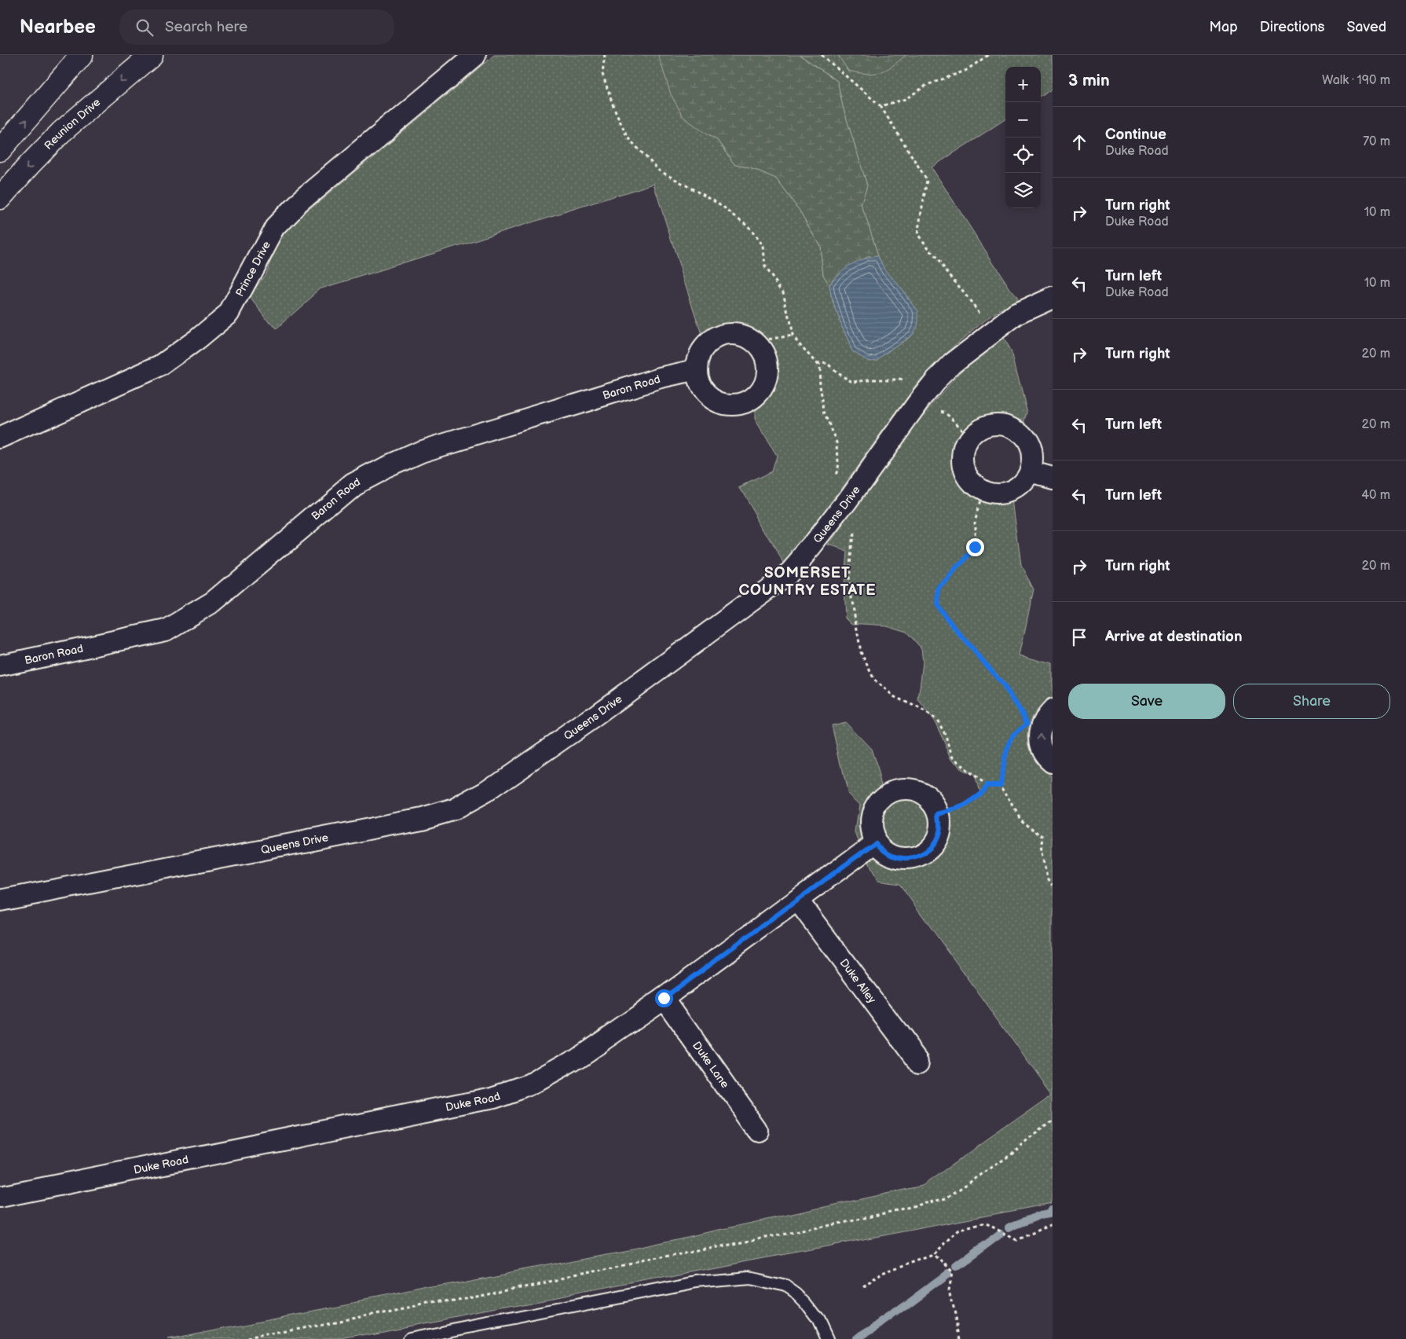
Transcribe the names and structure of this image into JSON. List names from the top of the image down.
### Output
{
  "streets": {
    "street": [
      "Reunion Drive",
      "Prince Drive",
      "Baron Road",
      "Queens Drive",
      "Duke Alley",
      "Duke Lane",
      "Duke Road"
    ]
  },
  "crossings": [
    ["Duke Alley", "Duke Road"],
    ["Duke Lane", "Duke Road"]
  ],
  "districts": ["SOMERSET COUNTRY ESTATE"],
  "page": {
    "header": "Nearbee",
    "search": "Search here",
    "nav": ["Map", "Directions", "Saved"],
    "heading": ["3 min", "Walk · 190 m"],
    "map_buttons": ["+", "−"],
    "list": [
      ["Continue", "Duke Road", "70 m"],
      ["Turn right", "Duke Road", "10 m"],
      ["Turn left", "Duke Road", "10 m"],
      ["Turn right", "20 m"],
      ["Turn left", "20 m"],
      ["Turn left", "40 m"],
      ["Turn right", "20 m"],
      "Arrive at destination"
    ],
    "buttons": ["Save", "Share"]
  }
}
